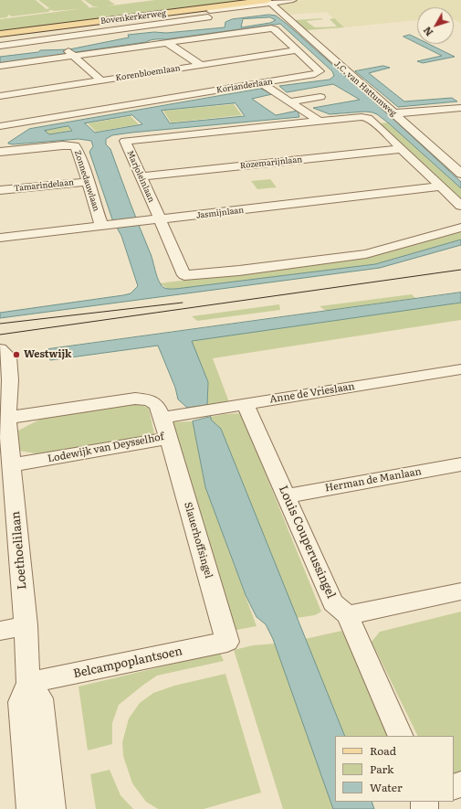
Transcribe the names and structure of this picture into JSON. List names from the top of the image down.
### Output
{
  "streets": {
    "main road": ["Bovenkerkerweg"],
    "street": [
      "Korenbloemlaan",
      "Korianderlaan",
      "J.C. van Hattumweg",
      "Rozemarijnlaan",
      "Marjoleinlaan",
      "Zonnedauwlaan",
      "Tamarindelaan",
      "Jasmijnlaan",
      "Anne de Vrieslaan",
      "Lodewijk van Deysselhof",
      "Herman de Manlaan",
      "Slauerhoffsingel",
      "Louis Couperussingel",
      "Loethoelilaan",
      "Belcampoplantsoen"
    ]
  },
  "crossings": [
    ["Bovenkerkerweg", "J.C. van Hattumweg"],
    ["Korenbloemlaan", "Korianderlaan"],
    ["Rozemarijnlaan", "Marjoleinlaan"],
    ["Marjoleinlaan", "Jasmijnlaan"],
    ["Zonnedauwlaan", "Tamarindelaan"],
    ["Zonnedauwlaan", "Jasmijnlaan"],
    ["Anne de Vrieslaan", "Lodewijk van Deysselhof"],
    ["Anne de Vrieslaan", "Louis Couperussingel"],
    ["Lodewijk van Deysselhof", "Slauerhoffsingel"],
    ["Lodewijk van Deysselhof", "Loethoelilaan"],
    ["Herman de Manlaan", "Louis Couperussingel"],
    ["Slauerhoffsingel", "Belcampoplantsoen"],
    ["Loethoelilaan", "Belcampoplantsoen"]
  ],
  "places": ["Westwijk"],
  "legend": ["Road", "Park", "Water"],
  "north": "bottom left"
}
